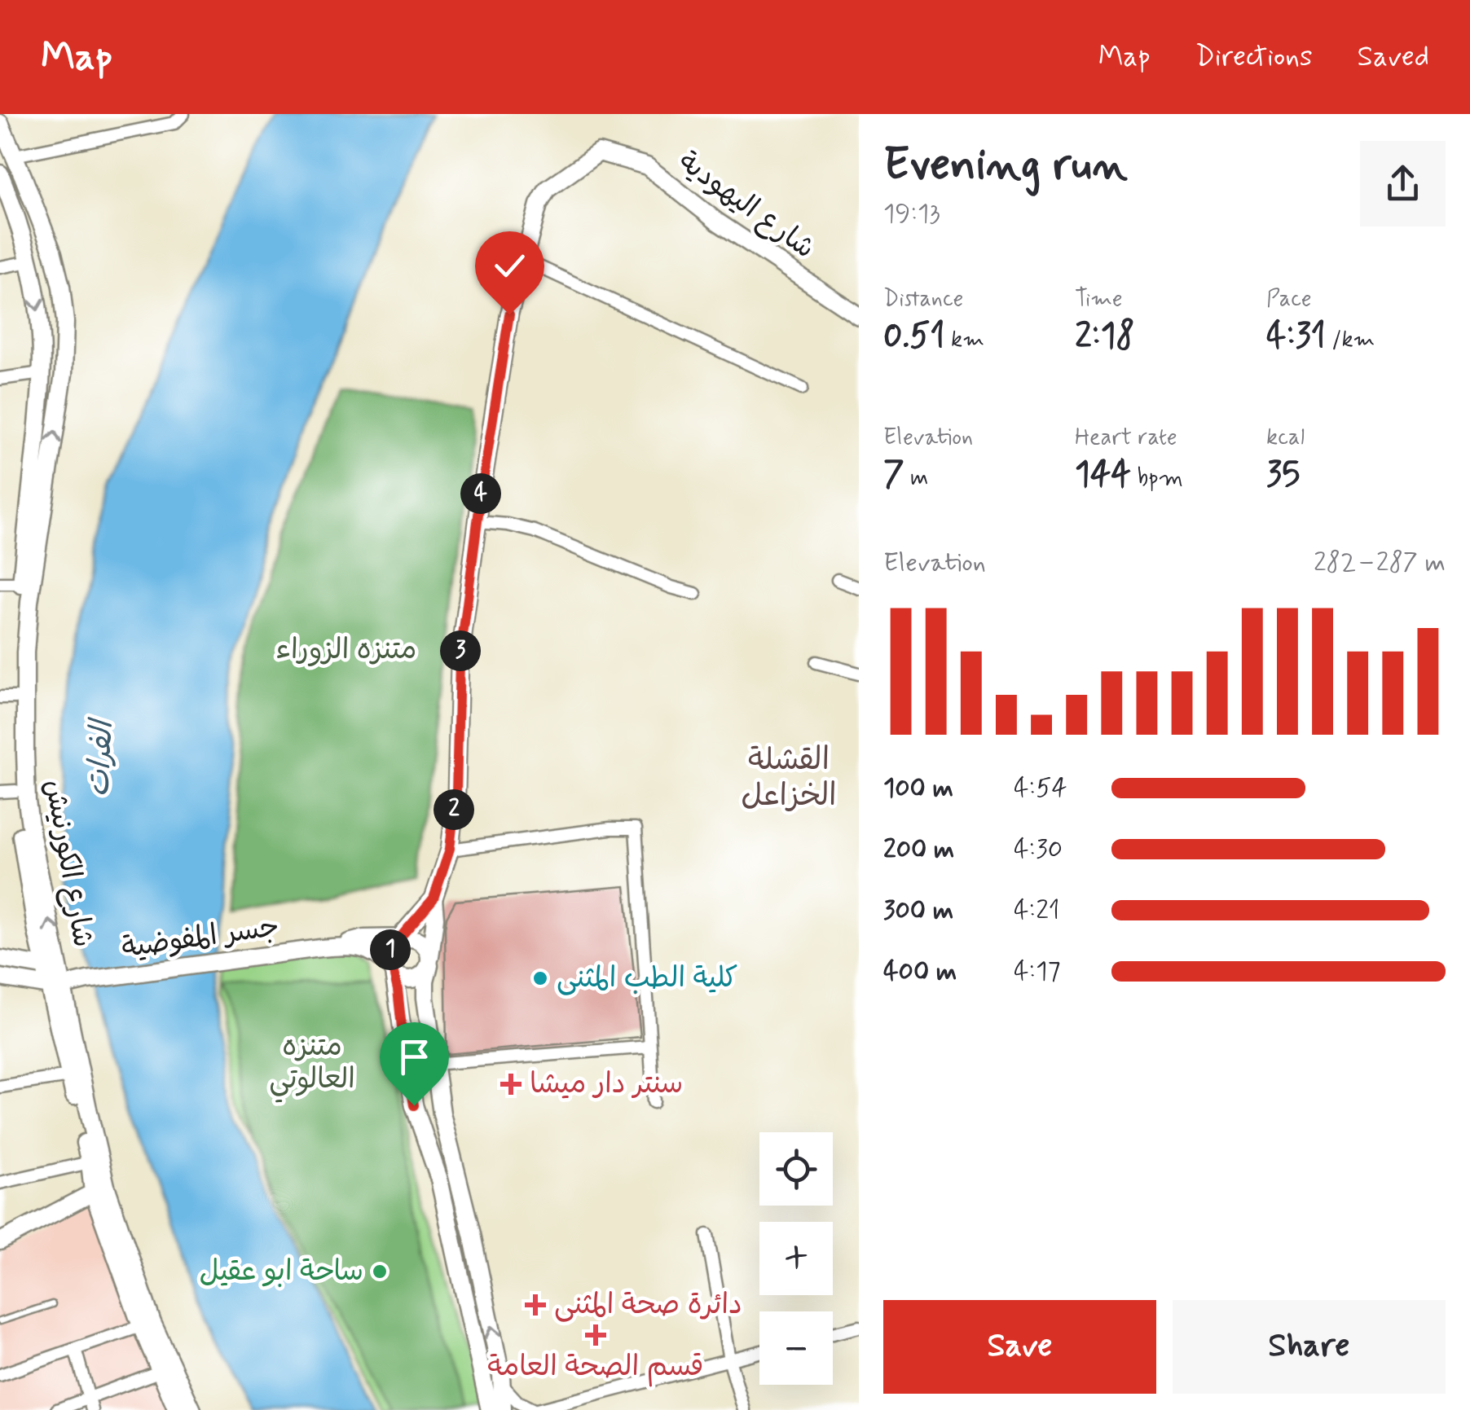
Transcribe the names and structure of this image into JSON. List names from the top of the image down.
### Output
{
  "streets": {
    "street": ["شارع اليهودية", "شارع الكورنيش", "جسر المفوضية"]
  },
  "crossings": [
    ["شارع الكورنيش", "جسر المفوضية"]
  ],
  "districts": ["القشلة الخزاعل"],
  "water": ["الفرات"],
  "parks": ["متنزه الزوراء", "متنزه العالوتي"],
  "places": {
    "other": ["كلية الطب المثنى", "ساحة ابو عقيل"],
    "health": ["سنتر دار ميشا", "دائرة صحة المثنى", "قسم الصحة العامة"]
  },
  "page": {
    "header": "Map",
    "nav": ["Map", "Directions", "Saved"],
    "heading": ["Evening run", "19:13"],
    "stats": [
      ["Distance", "0.51 km"],
      ["Time", "2:18"],
      ["Pace", "4:31 /km"],
      ["Elevation", "7 m"],
      ["Heart rate", "144 bpm"],
      ["kcal", "35"]
    ],
    "pins": [
      "4",
      "3",
      "2",
      "1"
    ],
    "chart": ["Elevation", "282–287 m"],
    "list": [
      {
        "name": "100 m",
        "note": "4:54"
      },
      {
        "name": "200 m",
        "note": "4:30"
      },
      {
        "name": "300 m",
        "note": "4:21"
      },
      {
        "name": "400 m",
        "note": "4:17"
      }
    ],
    "map_buttons": ["+", "−"],
    "buttons": ["Save", "Share"]
  }
}
